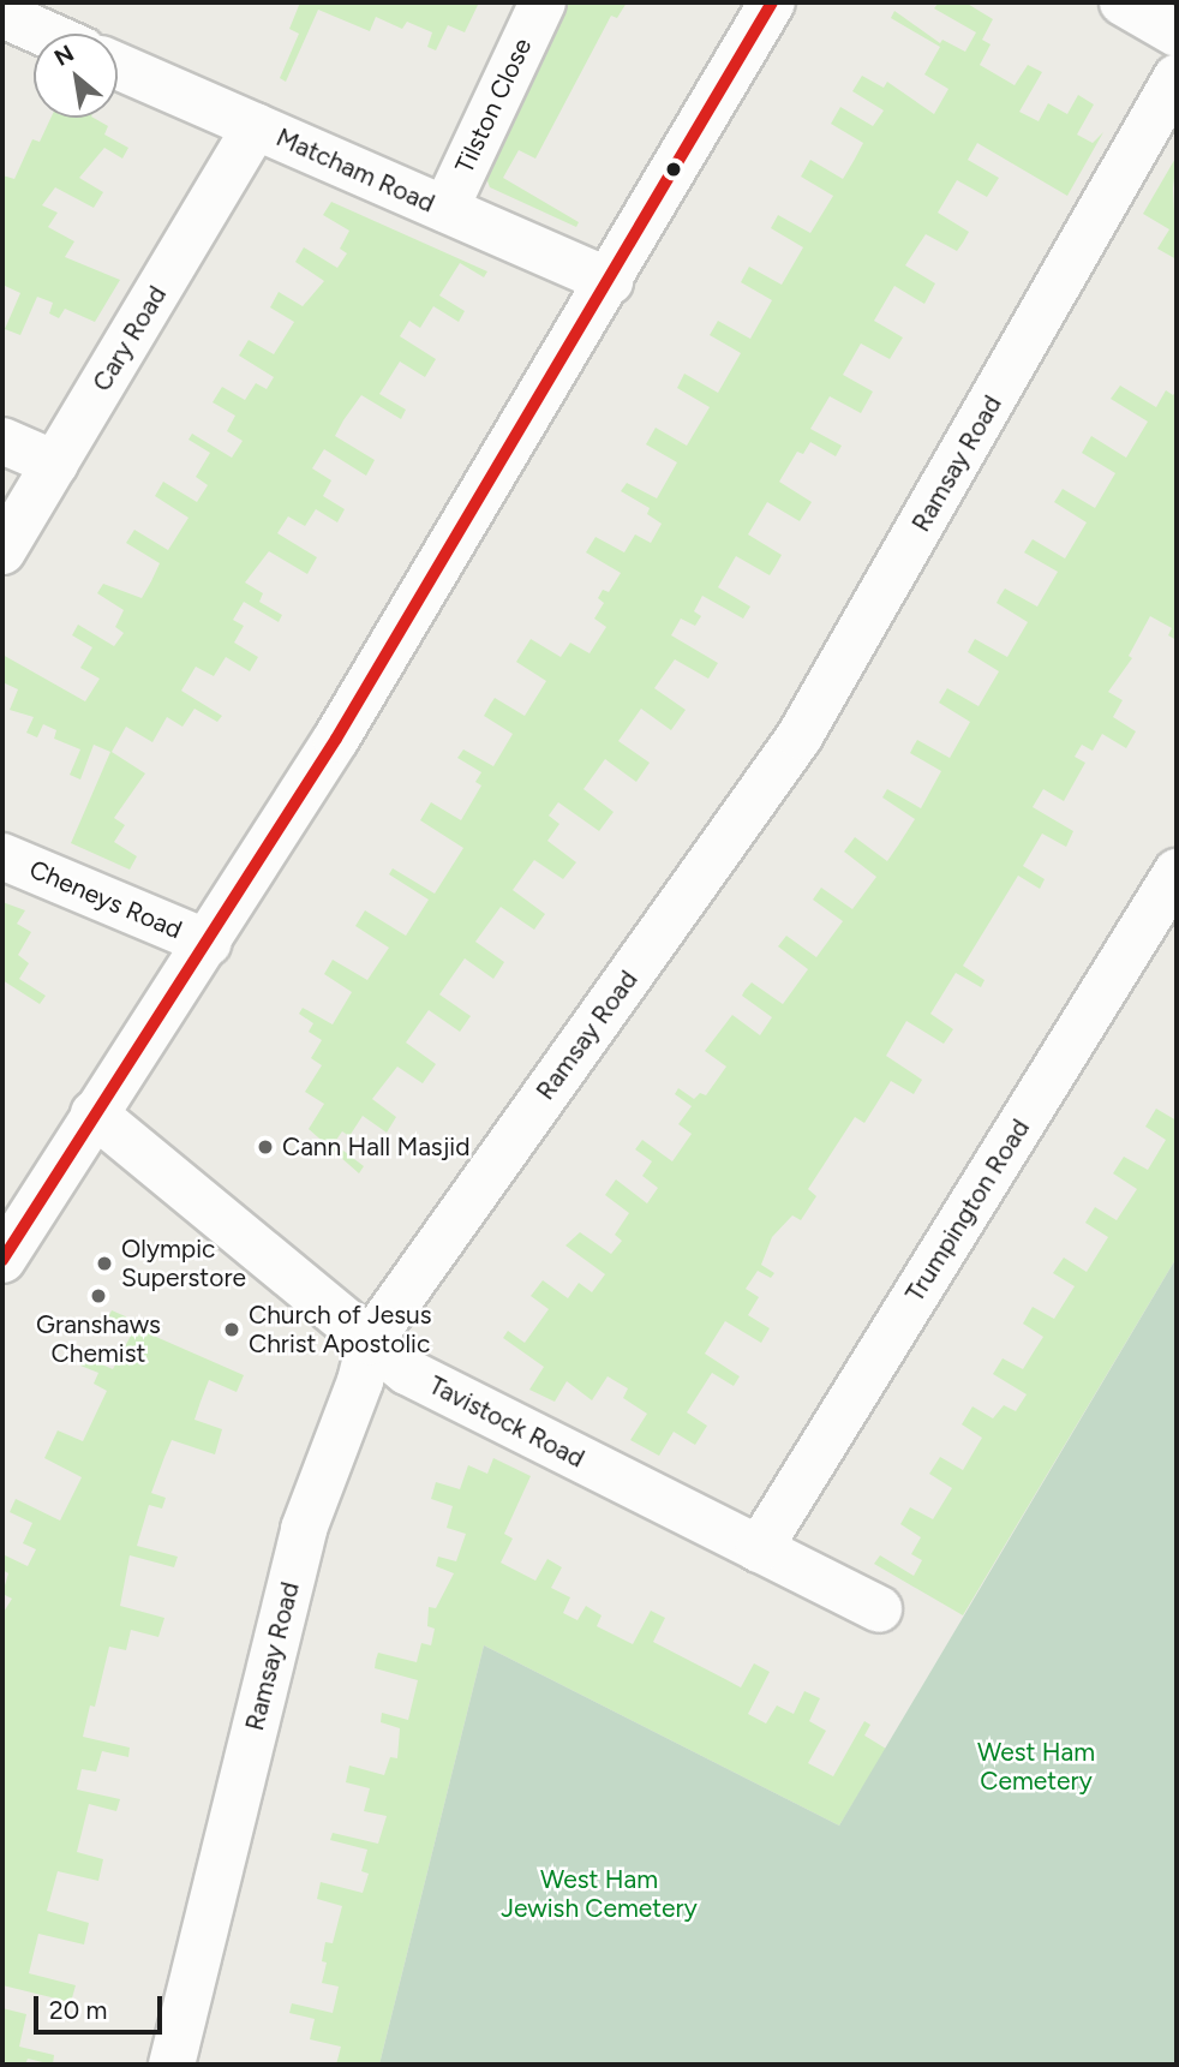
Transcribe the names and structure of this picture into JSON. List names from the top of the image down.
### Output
{
  "streets": {
    "street": [
      "Tilston Close",
      "Matcham Road",
      "Cary Road",
      "Ramsay Road",
      "Cheneys Road",
      "Trumpington Road",
      "Tavistock Road"
    ]
  },
  "crossings": [
    ["Tilston Close", "Matcham Road"],
    ["Matcham Road", "Cary Road"],
    ["Ramsay Road", "Tavistock Road"],
    ["Trumpington Road", "Tavistock Road"]
  ],
  "parks": ["West Ham Cemetery", "West Ham Jewish Cemetery"],
  "places": [
    "Cann Hall Masjid",
    "Olympic Superstore",
    "Granshaws Chemist",
    "Church of Jesus Christ Apostolic"
  ],
  "scale_bar": "20 m",
  "north": "top left"
}
